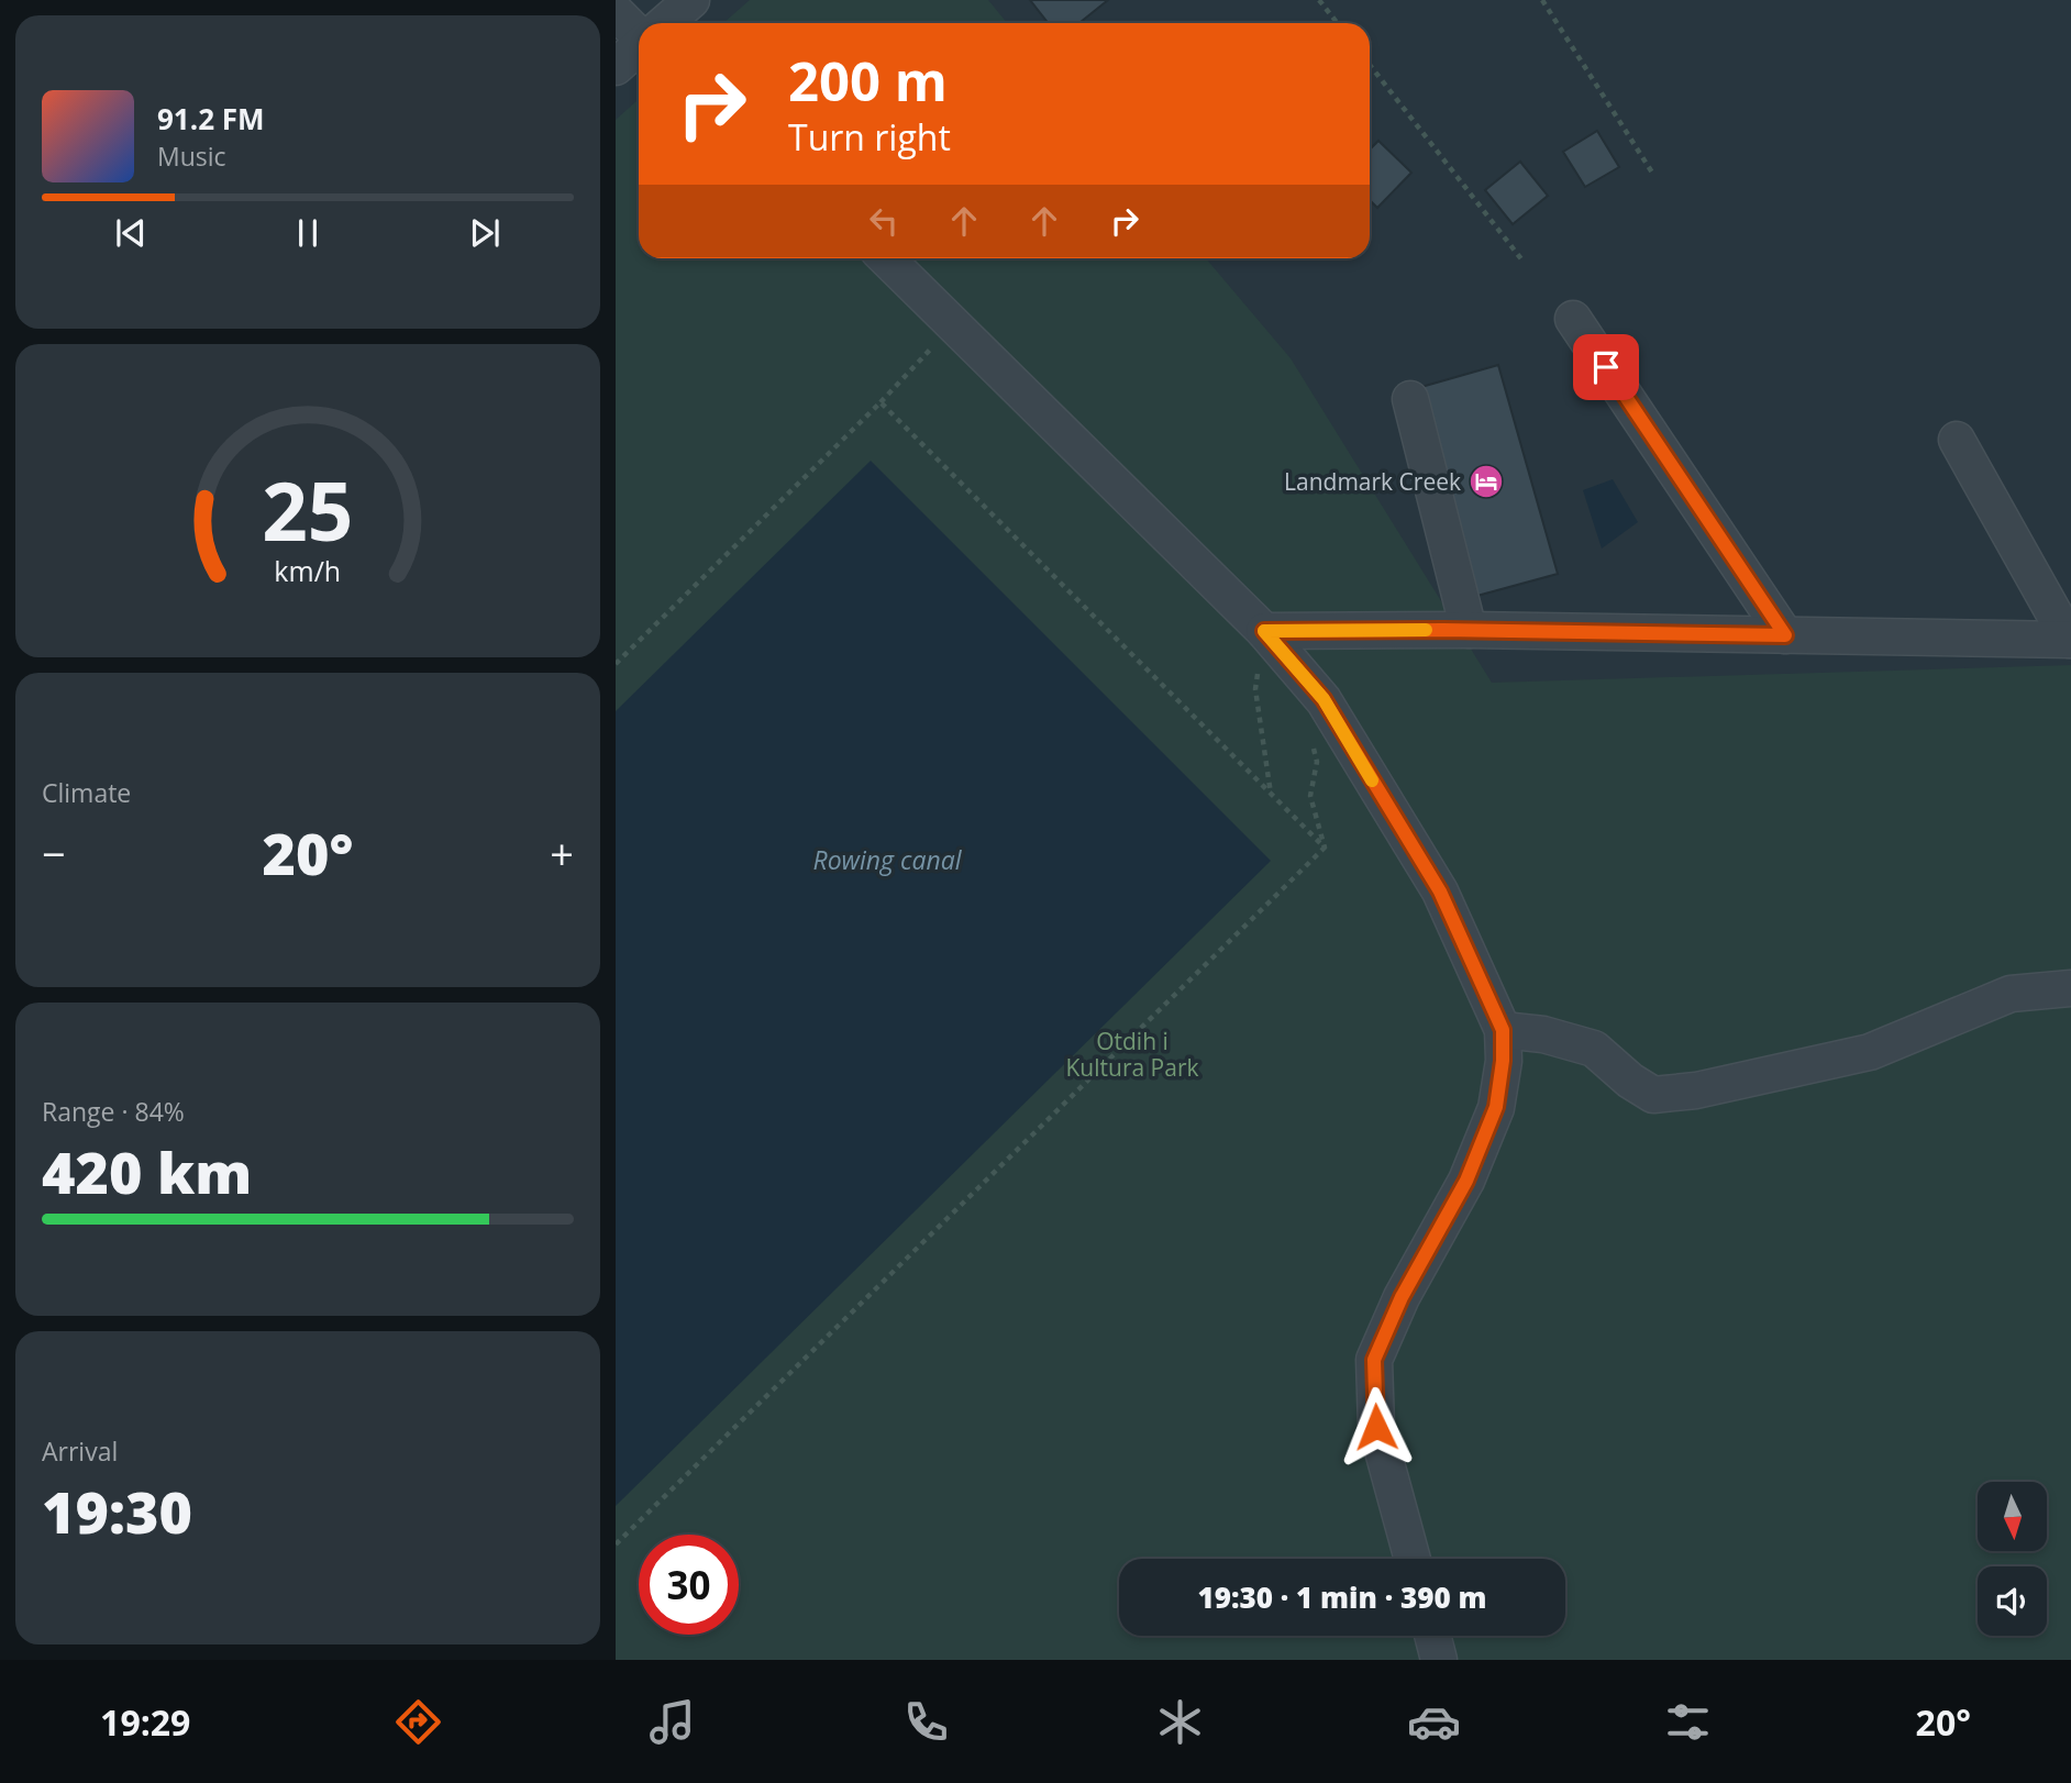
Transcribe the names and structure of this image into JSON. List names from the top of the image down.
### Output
{
  "water": ["Rowing canal"],
  "parks": ["Otdih i Kultura Park"],
  "places": {
    "hotel": ["Landmark Creek"]
  },
  "north": "bottom",
  "page": {
    "turn": ["200 m", "Turn right"],
    "song": ["91.2 FM", "Music"],
    "tile": [
      "Climate",
      ["Range · 84%", "420 km"],
      ["Arrival", "19:30"]
    ],
    "heat": ["−", "20°", "+"],
    "limit": "30",
    "trip": "19:30 · 1 min · 390 m",
    "tabs": ["19:29", "20°"],
    "gauge": ["25", "km/h"]
  }
}
